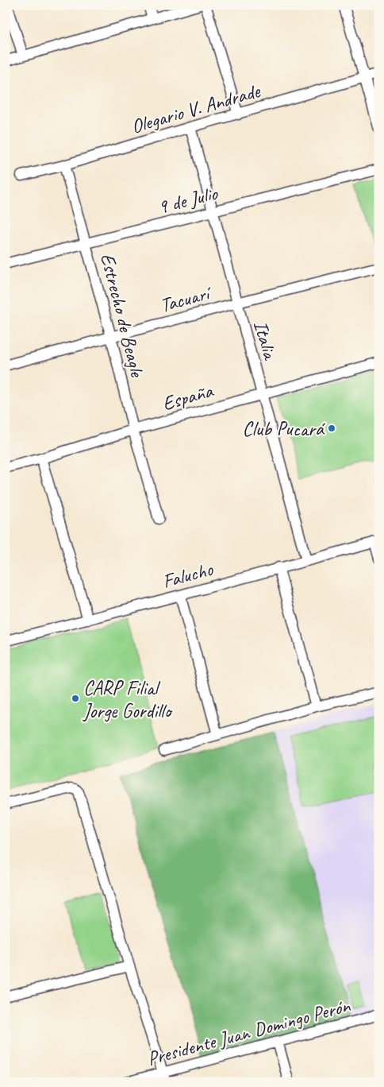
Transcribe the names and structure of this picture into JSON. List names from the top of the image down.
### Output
{
  "streets": {
    "street": [
      "Olegario V. Andrade",
      "9 de Julio",
      "Tacuarí",
      "Estrecho de Beagle",
      "Italia",
      "España",
      "Falucho",
      "Presidente Juan Domingo Perón"
    ]
  },
  "crossings": [
    ["Olegario V. Andrade", "Estrecho de Beagle"],
    ["Olegario V. Andrade", "Italia"],
    ["9 de Julio", "Estrecho de Beagle"],
    ["9 de Julio", "Italia"],
    ["Tacuarí", "Estrecho de Beagle"],
    ["Tacuarí", "Italia"],
    ["Estrecho de Beagle", "España"],
    ["Italia", "España"],
    ["Italia", "Falucho"]
  ],
  "places": ["Club Pucará", "CARP Filial Jorge Gordillo"]
}
